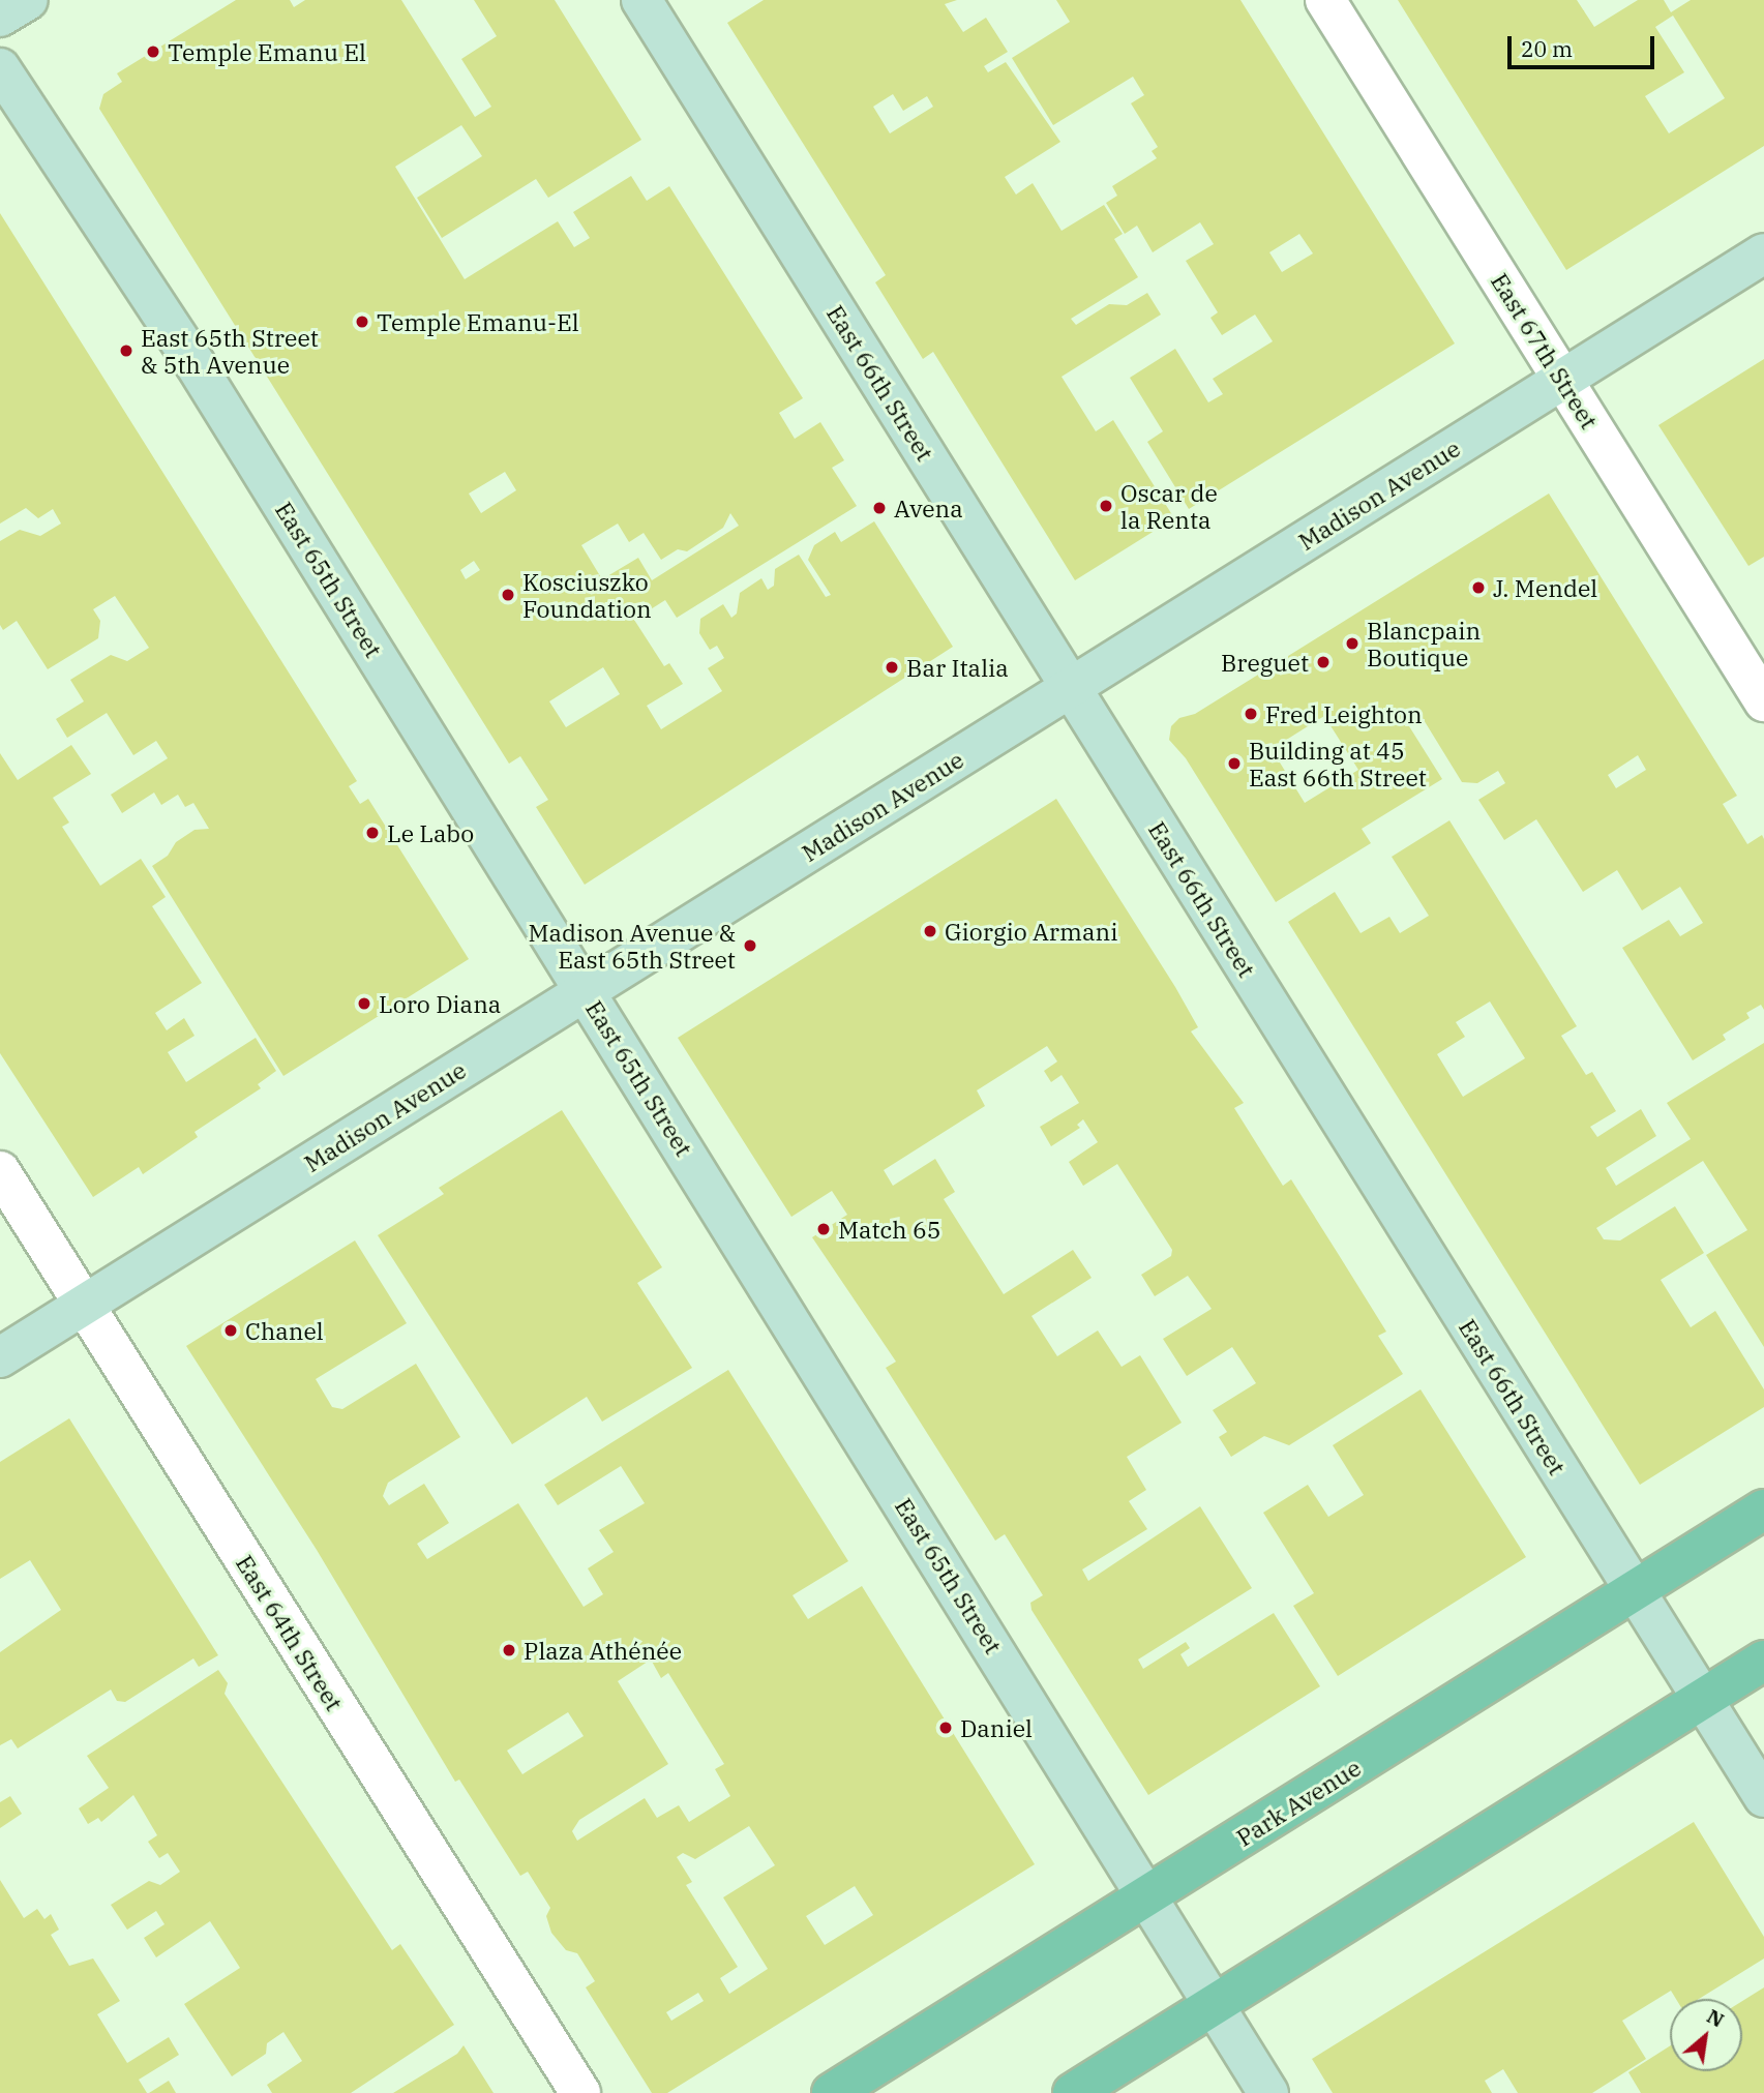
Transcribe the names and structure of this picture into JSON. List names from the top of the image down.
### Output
{
  "streets": {
    "main road": [
      "East 66th Street",
      "Madison Avenue",
      "East 65th Street",
      "Park Avenue"
    ],
    "street": ["East 67th Street", "East 64th Street"]
  },
  "crossings": [
    ["East 67th Street", "Madison Avenue"],
    ["East 66th Street", "Madison Avenue"],
    ["East 66th Street", "Park Avenue"],
    ["Madison Avenue", "East 65th Street"],
    ["Madison Avenue", "East 64th Street"],
    ["East 65th Street", "Park Avenue"]
  ],
  "places": [
    "Temple Emanu El",
    "Temple Emanu-El",
    "East 65th Street & 5th Avenue",
    "Oscar de la Renta",
    "Avena",
    "J. Mendel",
    "Kosciuszko Foundation",
    "Blancpain Boutique",
    "Breguet",
    "Bar Italia",
    "Fred Leighton",
    "Building at 45 East 66th Street",
    "Le Labo",
    "Giorgio Armani",
    "Madison Avenue & East 65th Street",
    "Loro Diana",
    "Match 65",
    "Chanel",
    "Plaza Athénée",
    "Daniel"
  ],
  "scale_bar": "20 m",
  "north": "top right"
}
